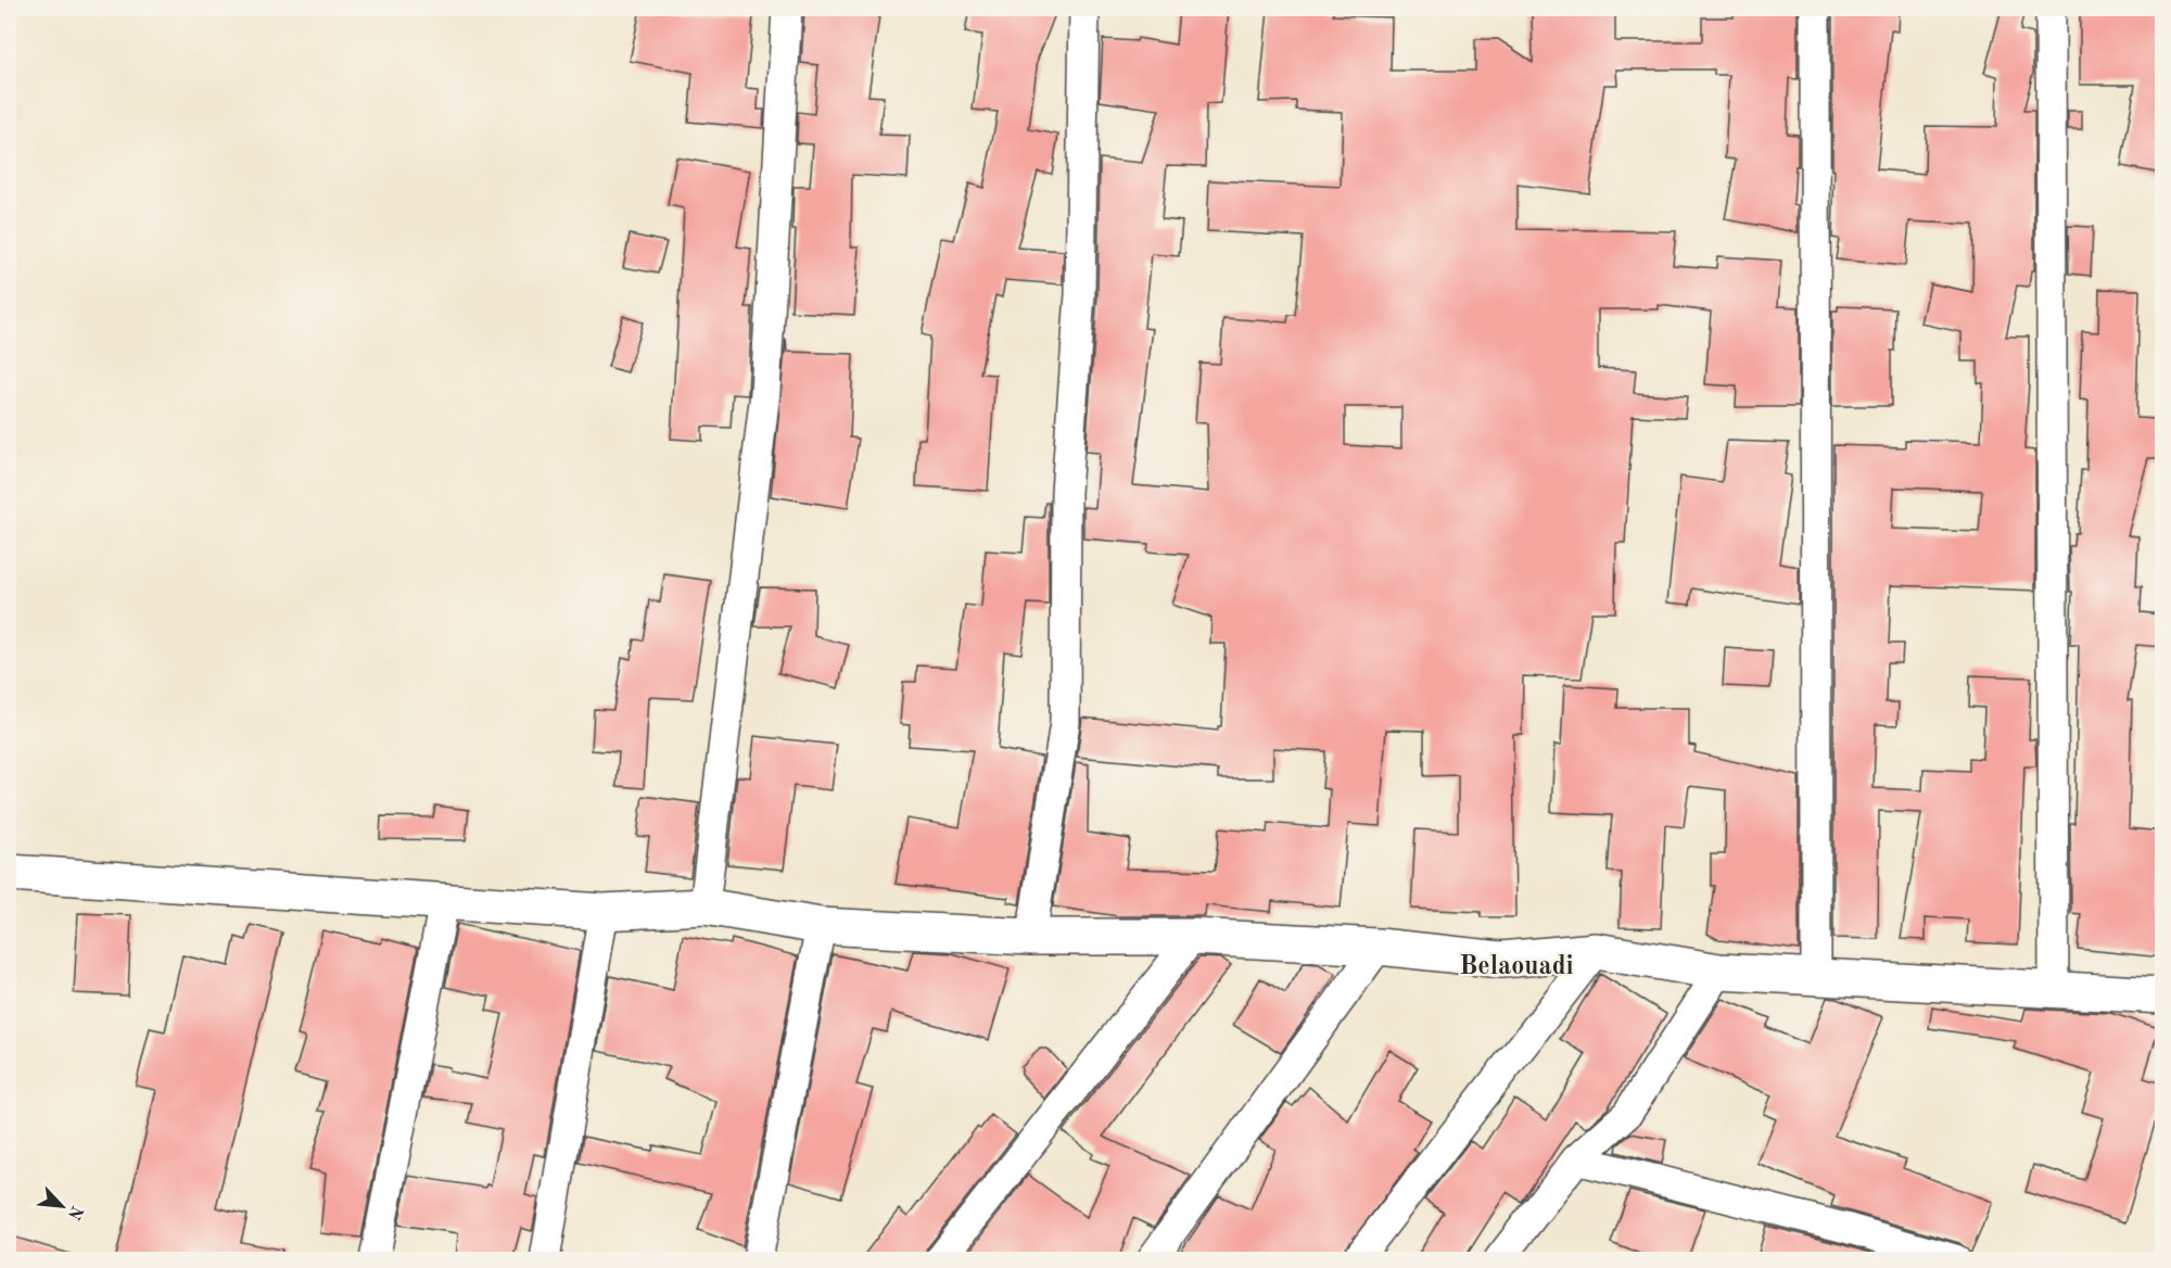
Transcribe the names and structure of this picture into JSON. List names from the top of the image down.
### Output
{
  "districts": ["Belaouadi"],
  "north": "bottom right"
}
